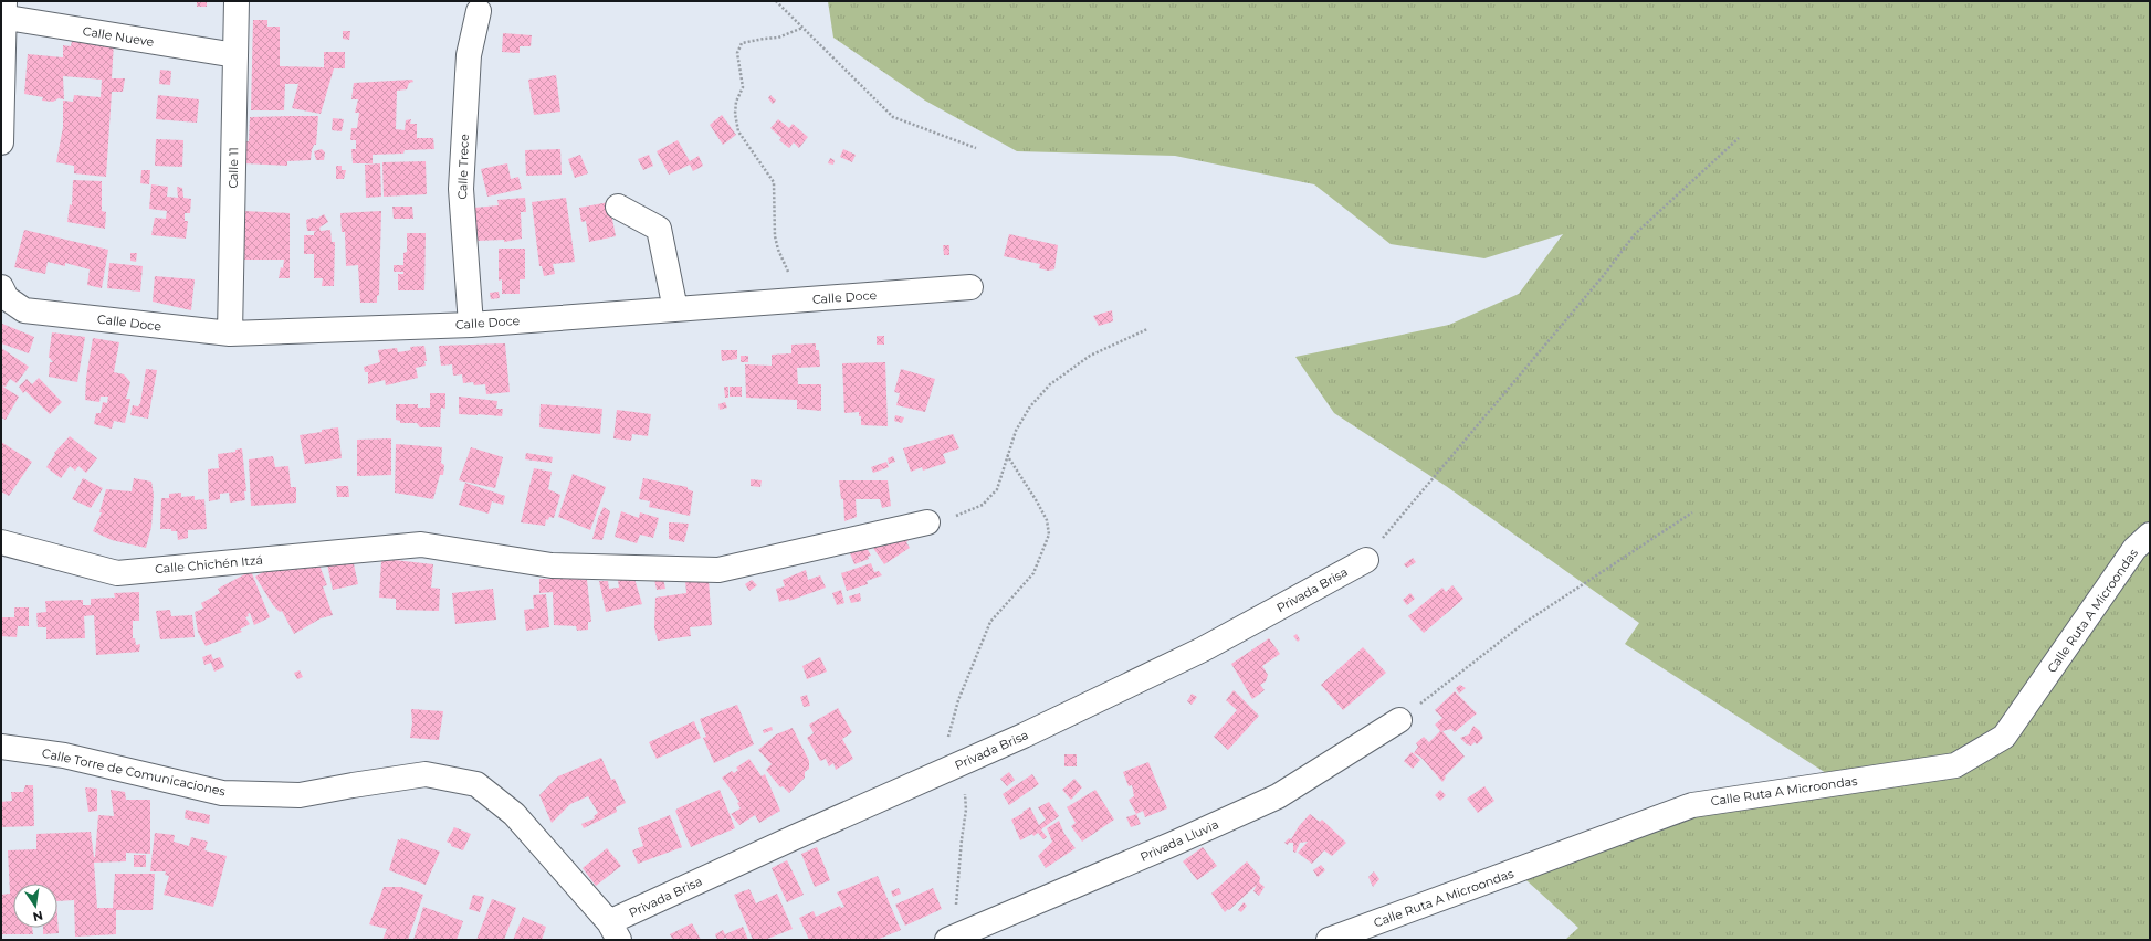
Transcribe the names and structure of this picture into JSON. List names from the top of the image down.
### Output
{
  "streets": {
    "street": [
      "Calle Nueve",
      "Calle Trece",
      "Calle 11",
      "Calle Doce",
      "Calle Chichén Itzá",
      "Privada Brisa",
      "Calle Ruta A Microondas",
      "Calle Torre de Comunicaciones",
      "Privada Lluvia"
    ]
  },
  "crossings": [
    ["Calle Nueve", "Calle 11"],
    ["Calle Trece", "Calle Doce"],
    ["Calle 11", "Calle Doce"],
    ["Privada Brisa", "Calle Torre de Comunicaciones"]
  ],
  "north": "bottom"
}
